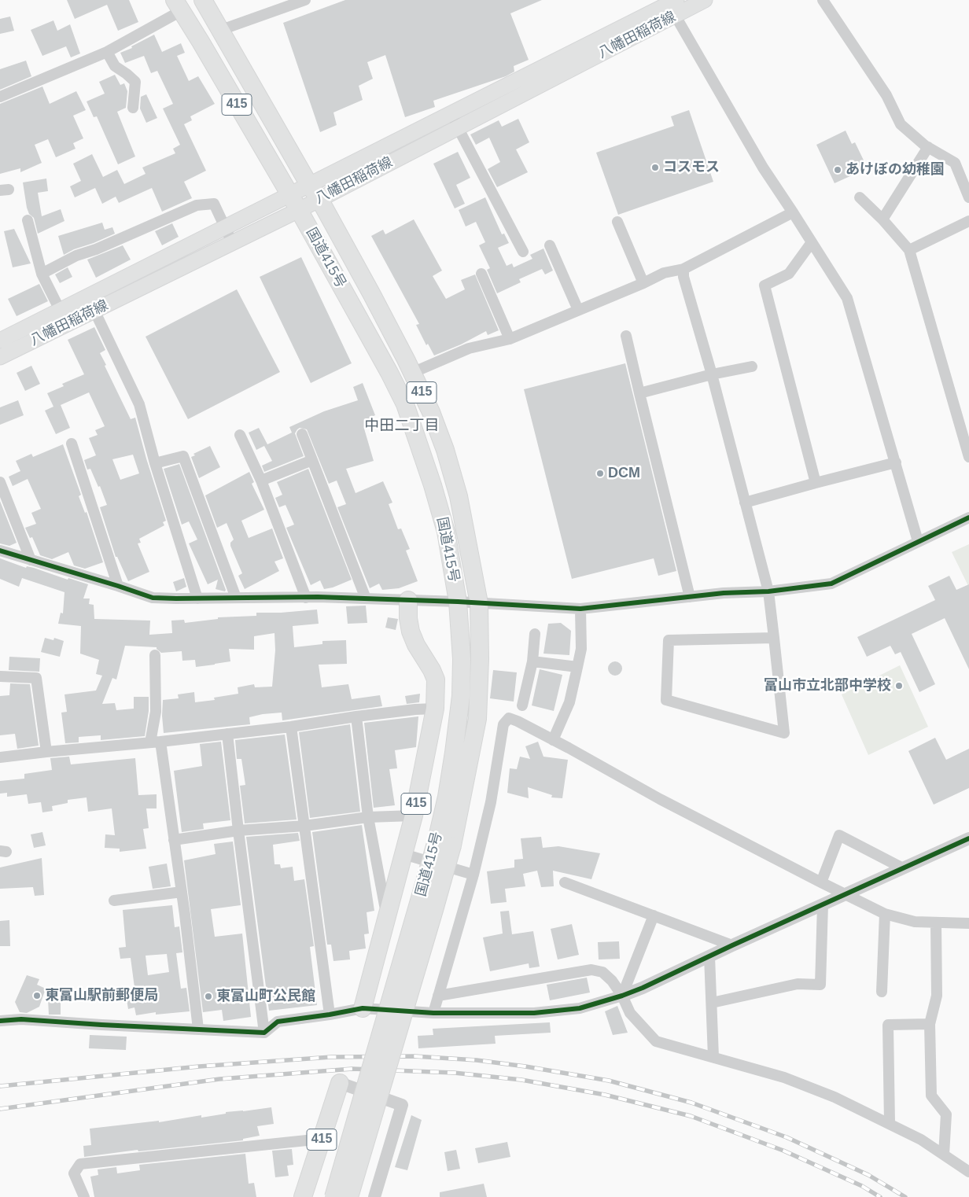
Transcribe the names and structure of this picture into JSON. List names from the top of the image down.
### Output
{
  "streets": {
    "highway": ["415", "国道415号"],
    "main road": ["八幡田稲荷線"]
  },
  "crossings": [
    ["八幡田稲荷線", "国道415号"]
  ],
  "districts": ["中田二丁目"],
  "places": [
    "コスモス",
    "あけぼの幼稚園",
    "DCM",
    "富山市立北部中学校",
    "東富山駅前郵便局",
    "東富山町公民館"
  ]
}
